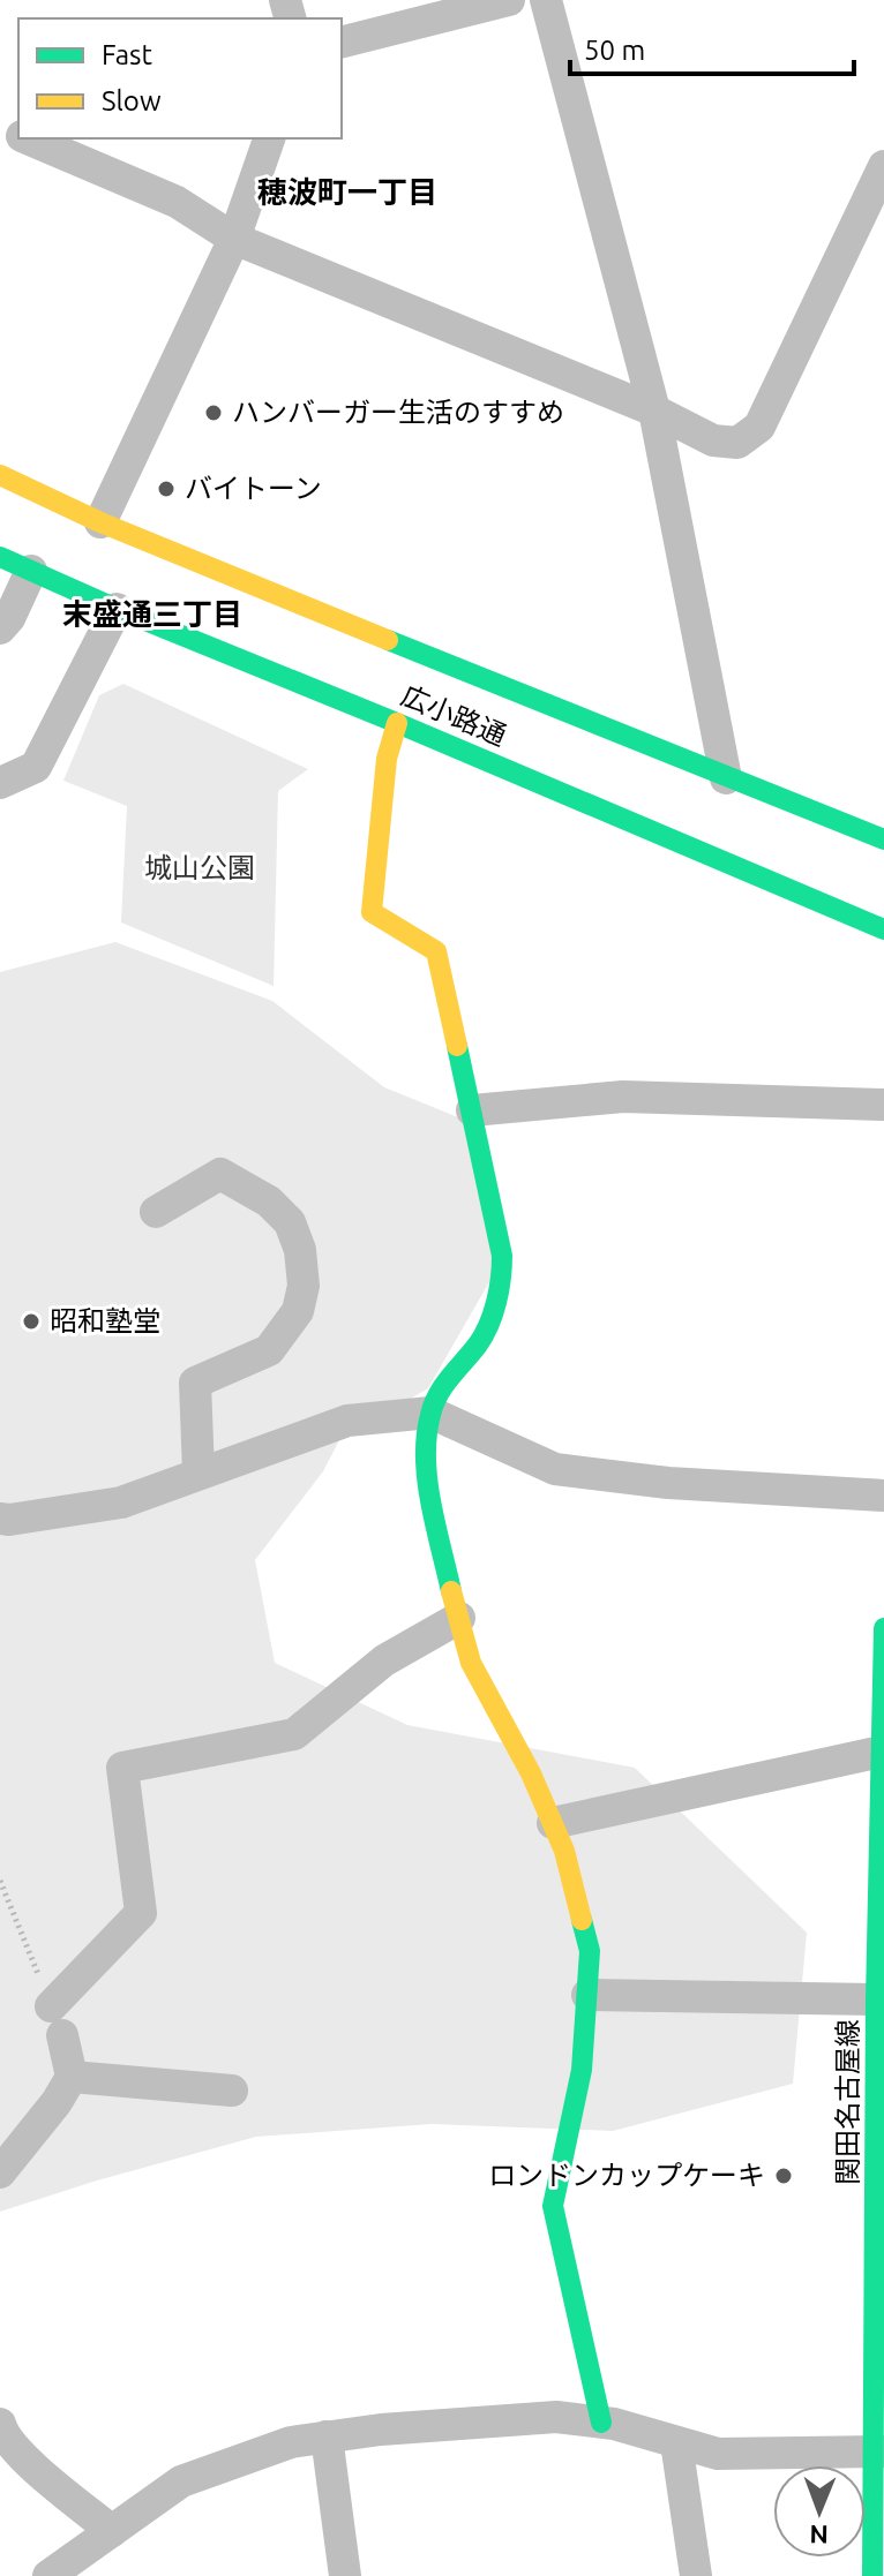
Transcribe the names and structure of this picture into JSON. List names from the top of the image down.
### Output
{
  "streets": {
    "main road": ["広小路通", "関田名古屋線"]
  },
  "districts": ["穂波町一丁目", "末盛通三丁目"],
  "parks": ["城山公園"],
  "places": [
    "ハンバーガー生活のすすめ",
    "バイトーン",
    "昭和塾堂",
    "ロンドンカップケーキ"
  ],
  "legend": ["Fast", "Slow"],
  "scale_bar": "50 m",
  "north": "bottom"
}
